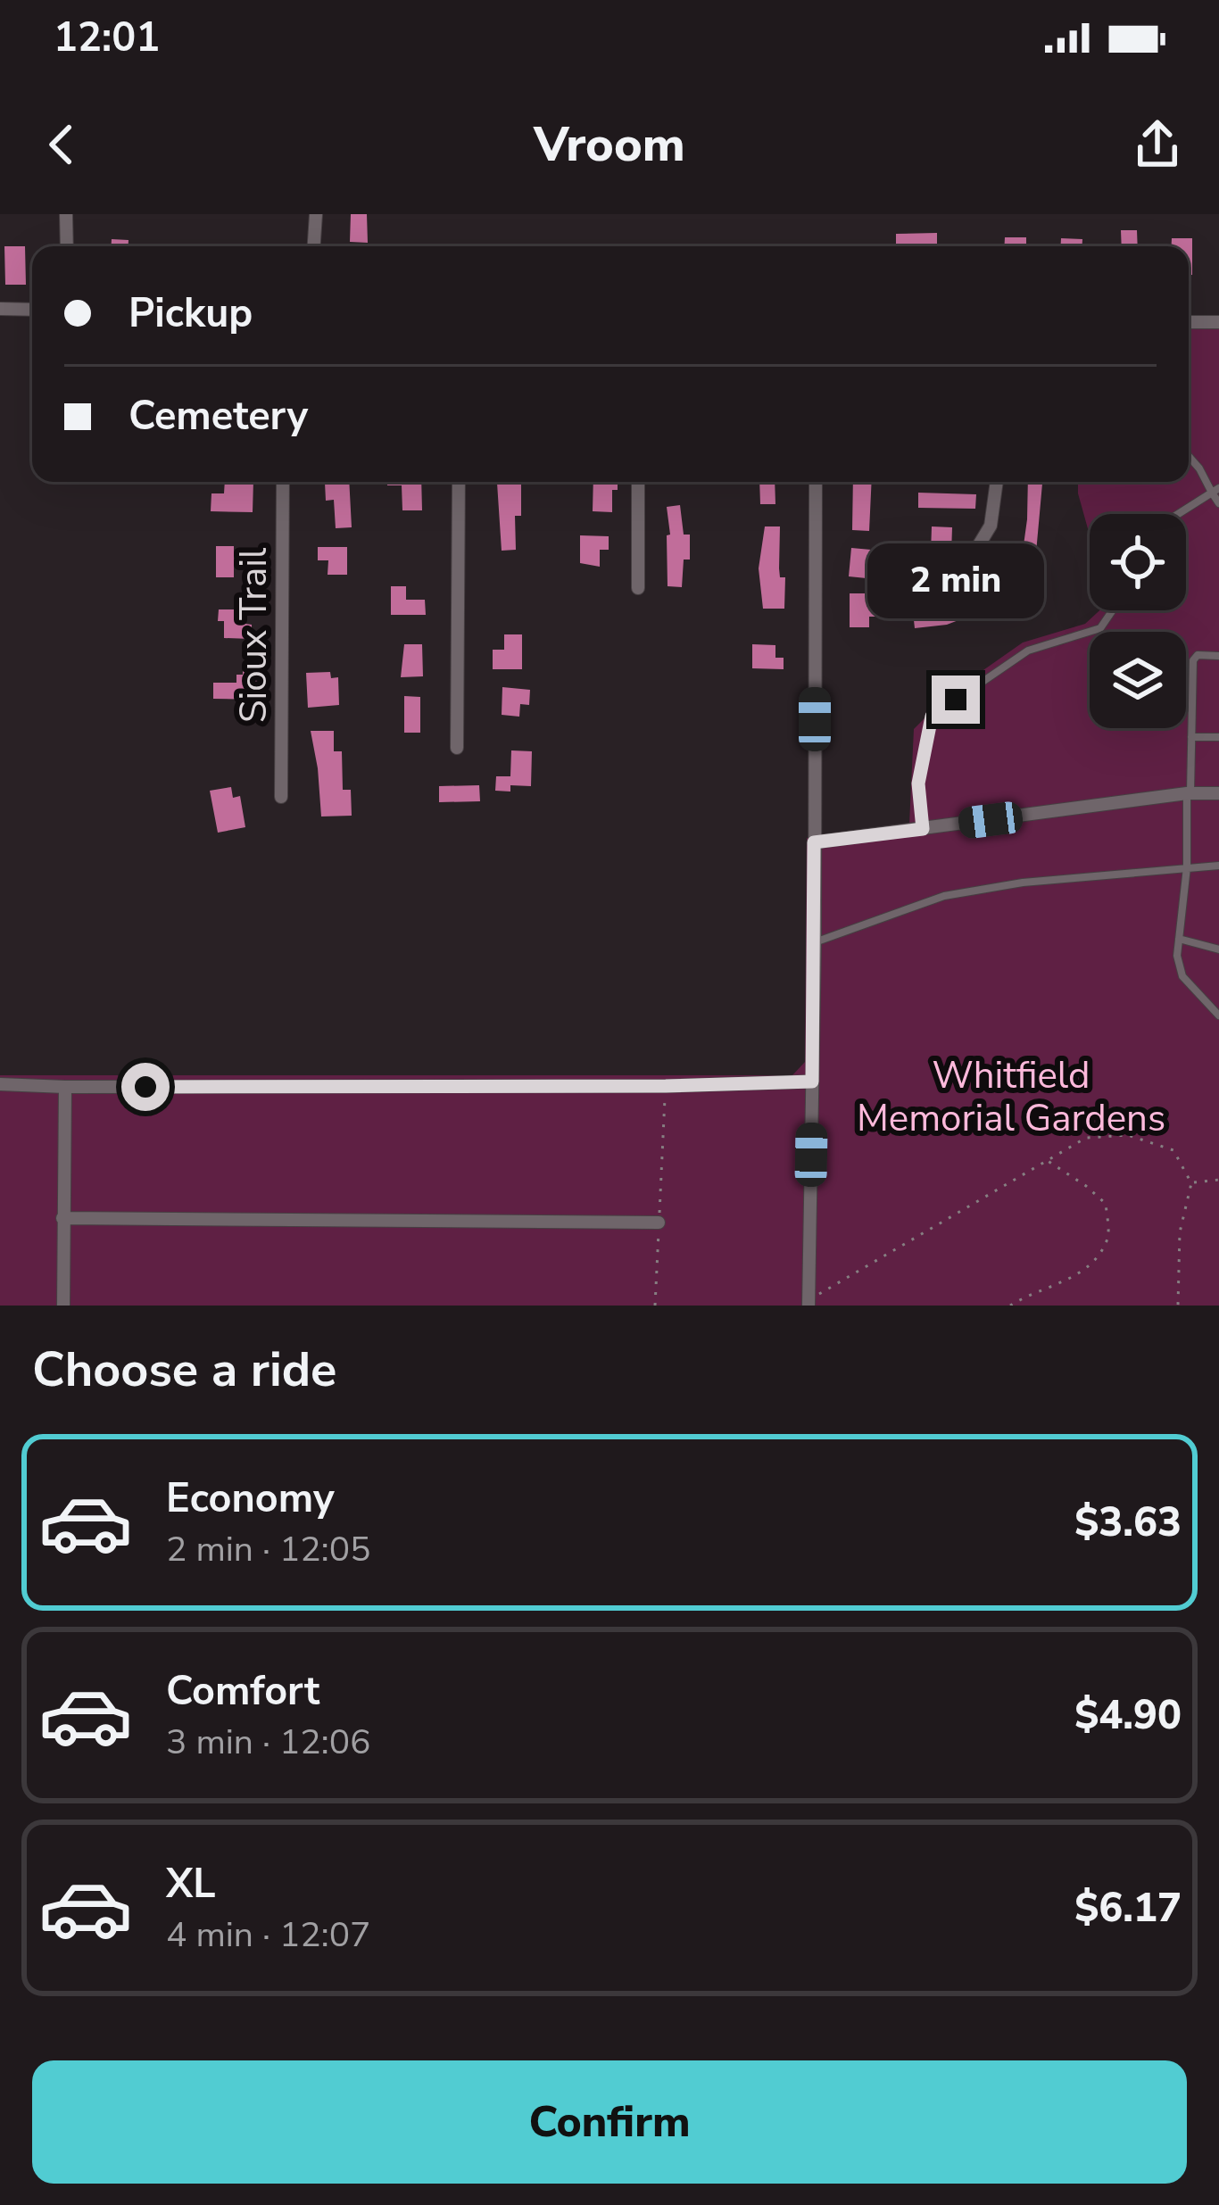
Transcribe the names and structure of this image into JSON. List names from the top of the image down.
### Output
{
  "streets": {
    "street": ["Sioux Trail"]
  },
  "parks": ["Whitfield Memorial Gardens"],
  "page": {
    "status": "12:01",
    "header": "Vroom",
    "banner": ["Pickup", "Cemetery"],
    "bubble": "2 min",
    "heading": "Choose a ride",
    "list": [
      {
        "name": "Economy",
        "note": "2 min · 12:05",
        "value": "$3.63"
      },
      {
        "name": "Comfort",
        "note": "3 min · 12:06",
        "value": "$4.90"
      },
      {
        "name": "XL",
        "note": "4 min · 12:07",
        "value": "$6.17"
      }
    ],
    "buttons": "Confirm"
  }
}
